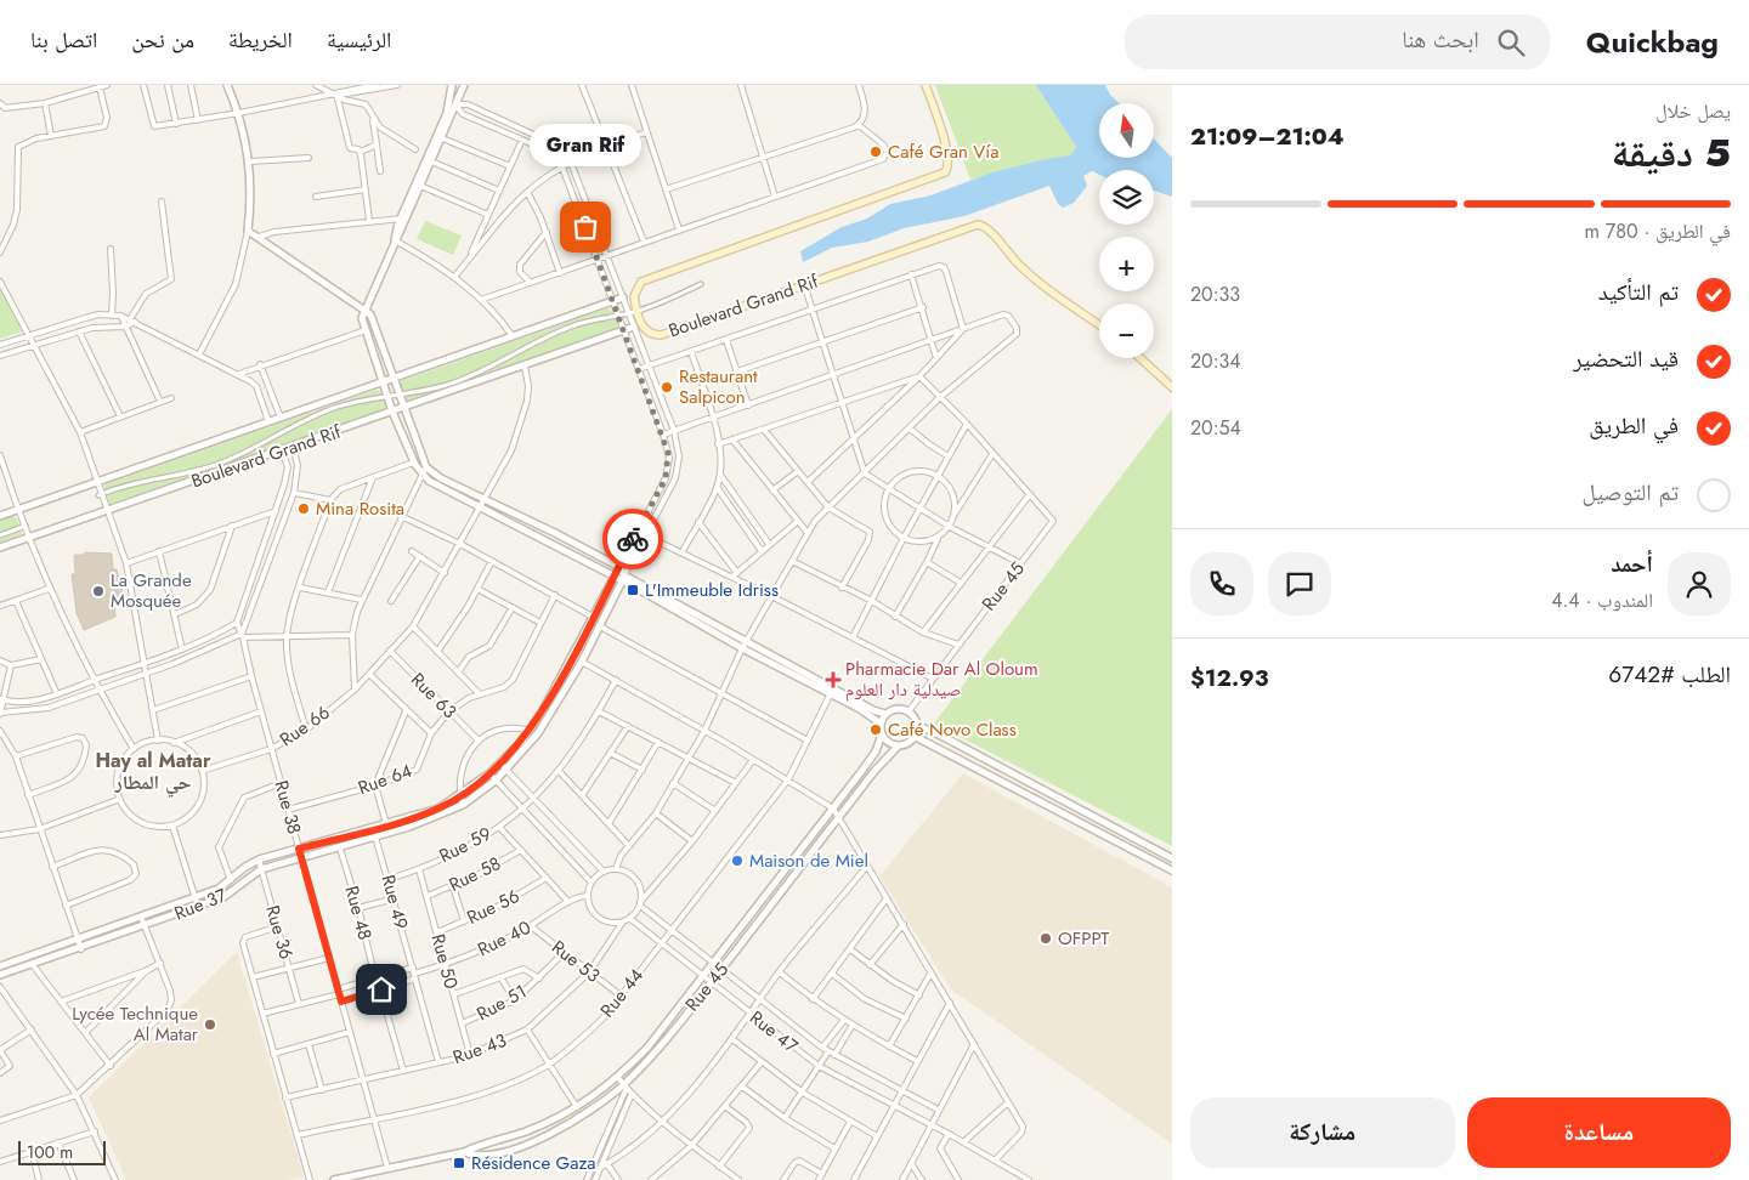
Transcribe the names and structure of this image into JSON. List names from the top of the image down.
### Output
{
  "streets": {
    "main road": ["Boulevard Grand Rif"],
    "street": [
      "Rue 45",
      "Rue 63",
      "Rue 66",
      "Rue 64",
      "Rue 38",
      "Rue 59",
      "Rue 58",
      "Rue 49",
      "Rue 37",
      "Rue 56",
      "Rue 48",
      "Rue 36",
      "Rue 40",
      "Rue 50",
      "Rue 53",
      "Rue 44",
      "Rue 51",
      "Rue 47",
      "Rue 43"
    ]
  },
  "crossings": [
    ["Boulevard Grand Rif", "Rue 66"],
    ["Boulevard Grand Rif", "Rue 37"],
    ["Rue 45", "Rue 38"],
    ["Rue 45", "Rue 47"],
    ["Rue 63", "Rue 66"],
    ["Rue 63", "Rue 64"],
    ["Rue 66", "Rue 38"],
    ["Rue 64", "Rue 38"],
    ["Rue 38", "Rue 37"],
    ["Rue 38", "Rue 40"],
    ["Rue 38", "Rue 44"],
    ["Rue 38", "Rue 43"],
    ["Rue 59", "Rue 49"],
    ["Rue 59", "Rue 50"],
    ["Rue 58", "Rue 50"],
    ["Rue 49", "Rue 37"],
    ["Rue 49", "Rue 40"],
    ["Rue 49", "Rue 43"],
    ["Rue 37", "Rue 48"],
    ["Rue 37", "Rue 36"],
    ["Rue 56", "Rue 50"],
    ["Rue 48", "Rue 40"],
    ["Rue 36", "Rue 40"],
    ["Rue 40", "Rue 50"],
    ["Rue 40", "Rue 53"],
    ["Rue 40", "Rue 47"],
    ["Rue 40", "Rue 43"],
    ["Rue 50", "Rue 51"],
    ["Rue 50", "Rue 43"],
    ["Rue 53", "Rue 44"],
    ["Rue 53", "Rue 51"],
    ["Rue 53", "Rue 43"],
    ["Rue 44", "Rue 47"],
    ["Rue 47", "Rue 43"]
  ],
  "districts": ["Hay al Matar حي المطار"],
  "places": {
    "other": [
      "Café Gran Vía",
      "Gran Rif",
      "Restaurant Salpicon",
      "Mina Rosita",
      "La Grande Mosquée",
      "Café Novo Class",
      "Maison de Miel",
      "OFPPT",
      "Lycée Technique Al Matar"
    ],
    "transit": ["L'Immeuble Idriss", "Résidence Gaza"],
    "health": ["Pharmacie Dar Al Oloum صيدلية دار العلوم"]
  },
  "scale_bar": "100 m",
  "north": "top",
  "page": {
    "header": "Quickbag",
    "search": "ابحث هنا",
    "nav": [
      "الرئيسية",
      "الخريطة",
      "من نحن",
      "اتصل بنا"
    ],
    "heading": ["5 دقيقة", "يصل خلال", "21:04–21:09"],
    "panel": [
      "أحمد",
      "المندوب · 4.4",
      "الطلب #6742",
      "$12.93"
    ],
    "map_buttons": ["+", "−"],
    "bubble": "Gran Rif",
    "bar": "في الطريق · 780 m",
    "list": [
      ["تم التأكيد", "20:33"],
      ["قيد التحضير", "20:34"],
      ["في الطريق", "20:54"],
      "تم التوصيل"
    ],
    "buttons": ["مساعدة", "مشاركة"],
    "scale": "100 m"
  }
}
